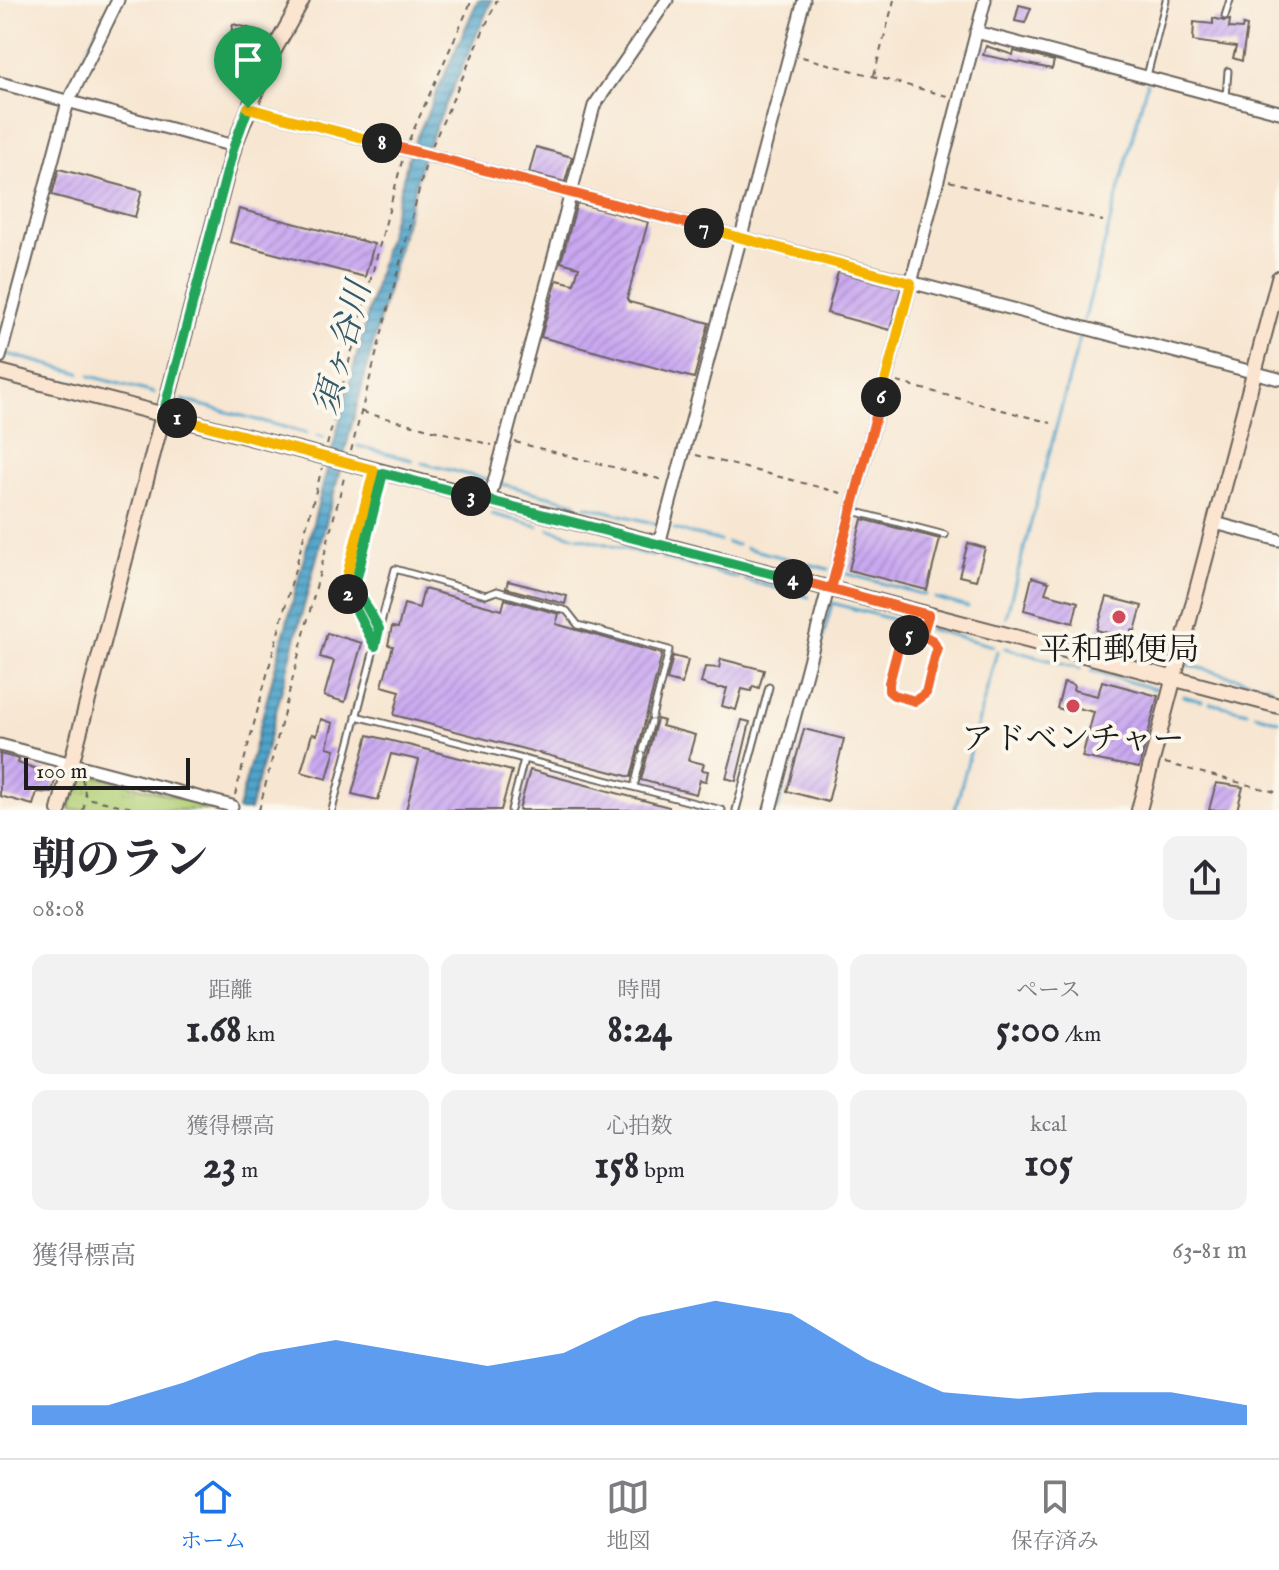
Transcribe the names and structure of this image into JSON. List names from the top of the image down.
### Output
{
  "water": ["須ヶ谷川"],
  "places": ["平和郵便局", "アドベンチャー"],
  "scale_bar": "100 m",
  "page": {
    "pins": [
      "8",
      "7",
      "6",
      "1",
      "3",
      "4",
      "2",
      "5"
    ],
    "scale": "100 m",
    "heading": ["朝のラン", "08:08"],
    "stats": [
      ["距離", "1.68 km"],
      ["時間", "8:24"],
      ["ペース", "5:00 /km"],
      ["獲得標高", "23 m"],
      ["心拍数", "158 bpm"],
      ["kcal", "105"]
    ],
    "chart": ["獲得標高", "63–81 m"],
    "tabs": ["ホーム", "地図", "保存済み"]
  }
}
